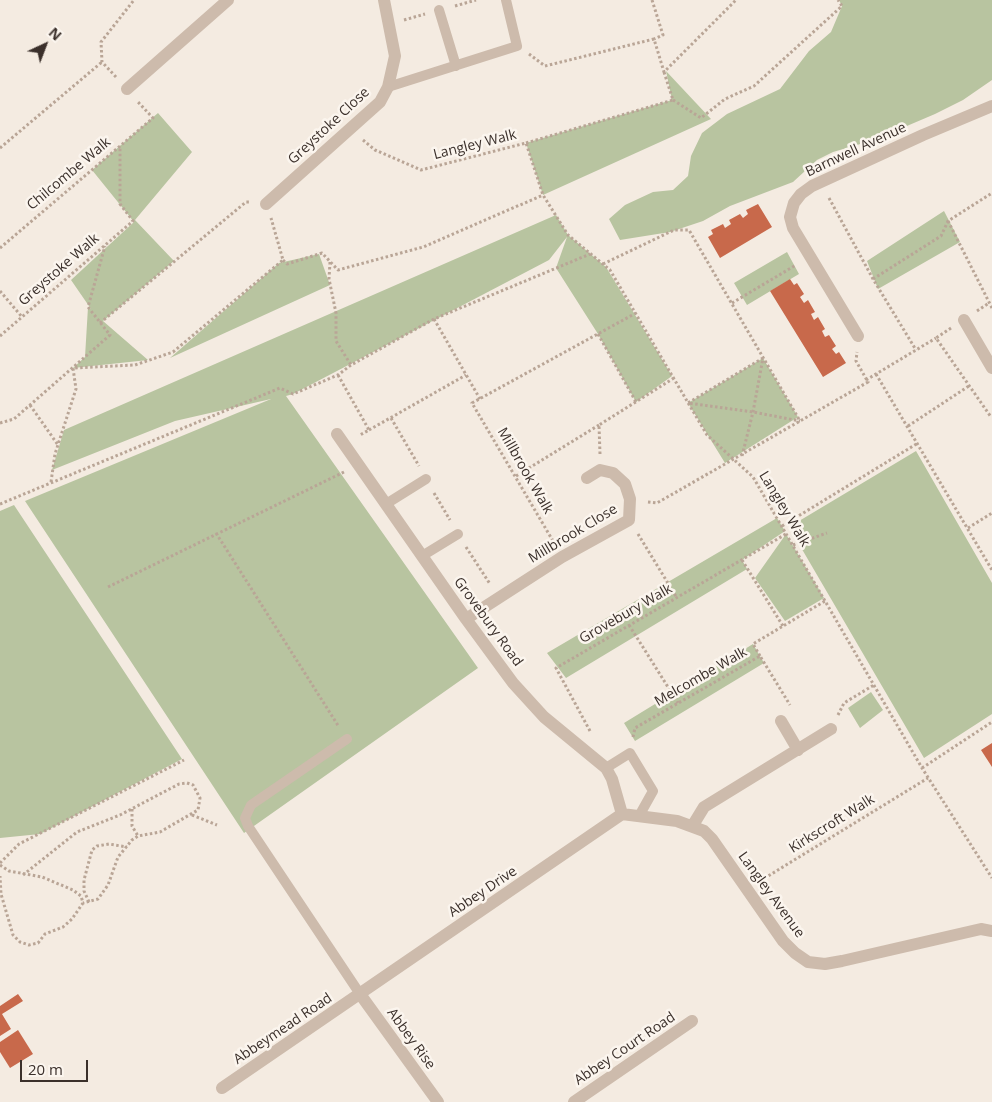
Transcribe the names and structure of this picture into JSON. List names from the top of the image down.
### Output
{
  "streets": {
    "street": [
      "Greystoke Close",
      "Barnwell Avenue",
      "Millbrook Close",
      "Grovebury Road",
      "Abbey Drive",
      "Langley Avenue",
      "Abbeymead Road",
      "Abbey Rise",
      "Abbey Court Road"
    ],
    "path": [
      "Langley Walk",
      "Chilcombe Walk",
      "Greystoke Walk",
      "Millbrook Walk",
      "Grovebury Walk",
      "Melcombe Walk",
      "Kirkscroft Walk"
    ]
  },
  "crossings": [
    ["Greystoke Close", "Langley Walk"],
    ["Langley Walk", "Grovebury Walk"],
    ["Langley Walk", "Kirkscroft Walk"],
    ["Chilcombe Walk", "Greystoke Walk"],
    ["Millbrook Walk", "Millbrook Close"],
    ["Millbrook Close", "Grovebury Road"],
    ["Grovebury Walk", "Grovebury Road"],
    ["Grovebury Road", "Abbey Drive"],
    ["Grovebury Road", "Langley Avenue"],
    ["Kirkscroft Walk", "Langley Avenue"],
    ["Abbey Drive", "Langley Avenue"],
    ["Abbey Drive", "Abbeymead Road"],
    ["Abbey Drive", "Abbey Rise"],
    ["Abbeymead Road", "Abbey Rise"]
  ],
  "scale_bar": "20 m",
  "north": "top right"
}
